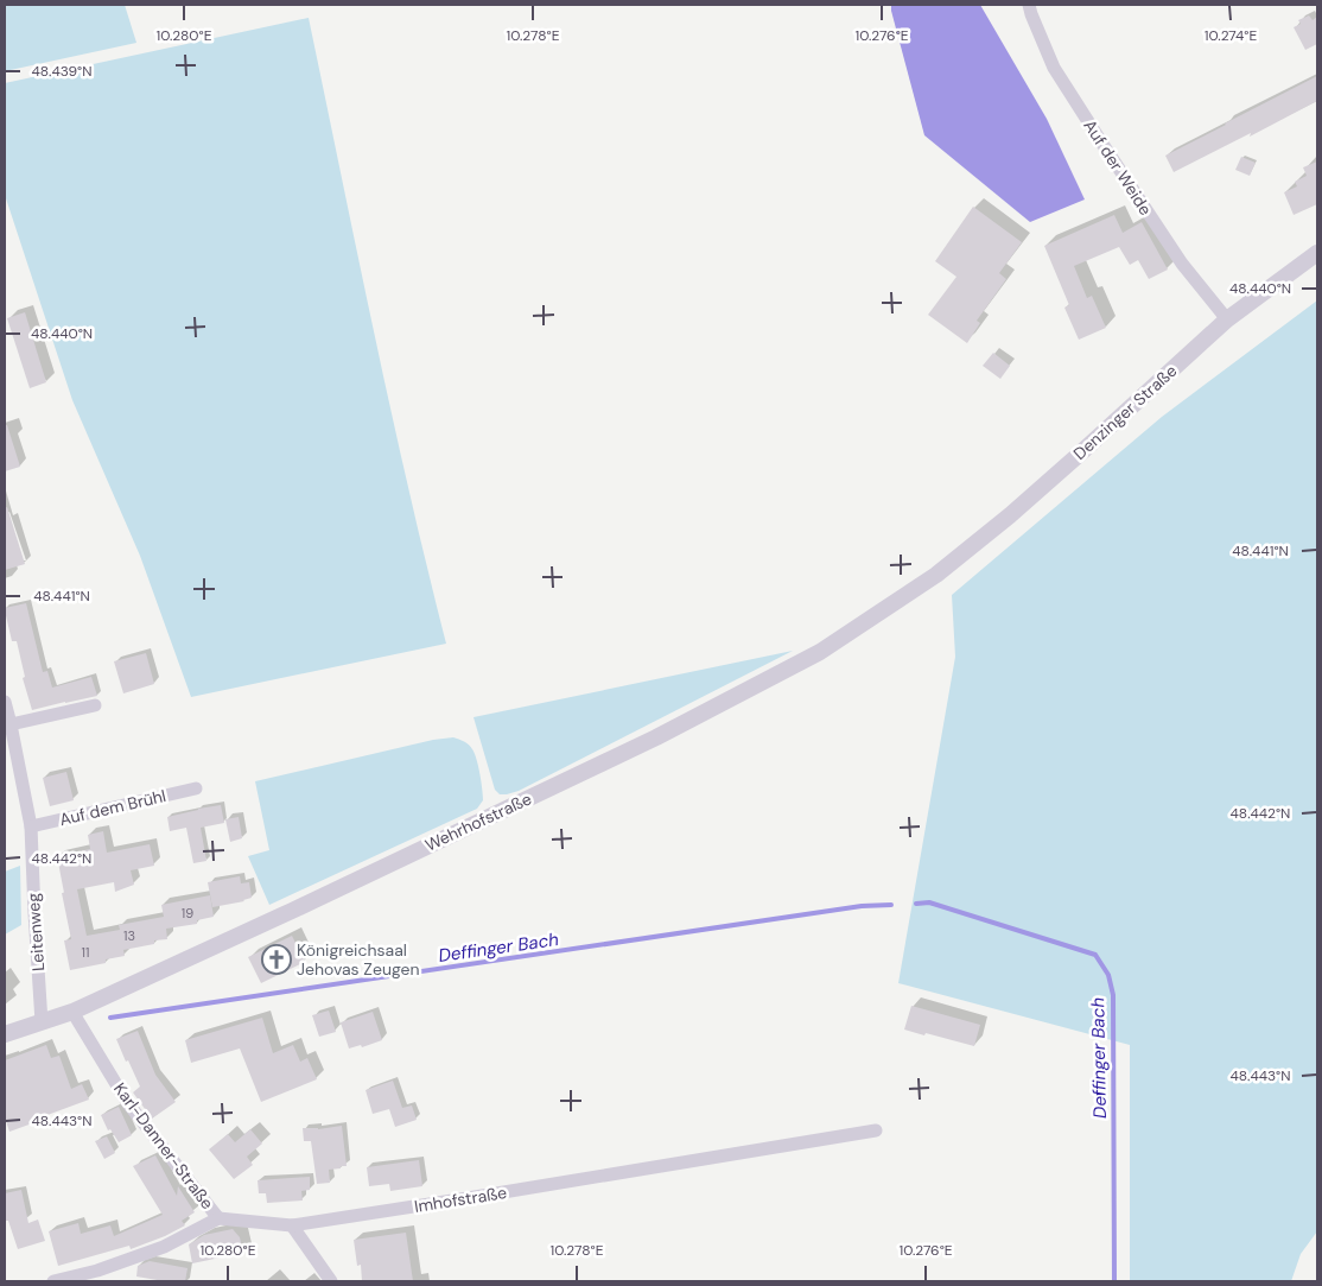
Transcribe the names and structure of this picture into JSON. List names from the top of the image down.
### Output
{
  "streets": {
    "street": [
      "Auf der Weide",
      "Denzinger Straße",
      "Auf dem Brühl",
      "Wehrhofstraße",
      "Leitenweg",
      "Karl-Danner-Straße",
      "Imhofstraße"
    ]
  },
  "crossings": [
    ["Auf der Weide", "Denzinger Straße"],
    ["Denzinger Straße", "Wehrhofstraße"],
    ["Auf dem Brühl", "Leitenweg"],
    ["Wehrhofstraße", "Leitenweg"],
    ["Wehrhofstraße", "Karl-Danner-Straße"],
    ["Karl-Danner-Straße", "Imhofstraße"]
  ],
  "water": ["Deffinger Bach"],
  "places": {
    "church": ["Königreichsaal Jehovas Zeugen"]
  },
  "house_numbers": ["19", "13", "11"],
  "coordinates": [
    "10.280°E",
    "10.278°E",
    "10.276°E",
    "10.274°E",
    "48.439°N",
    "48.440°N",
    "48.441°N",
    "48.442°N",
    "48.443°N"
  ]
}
